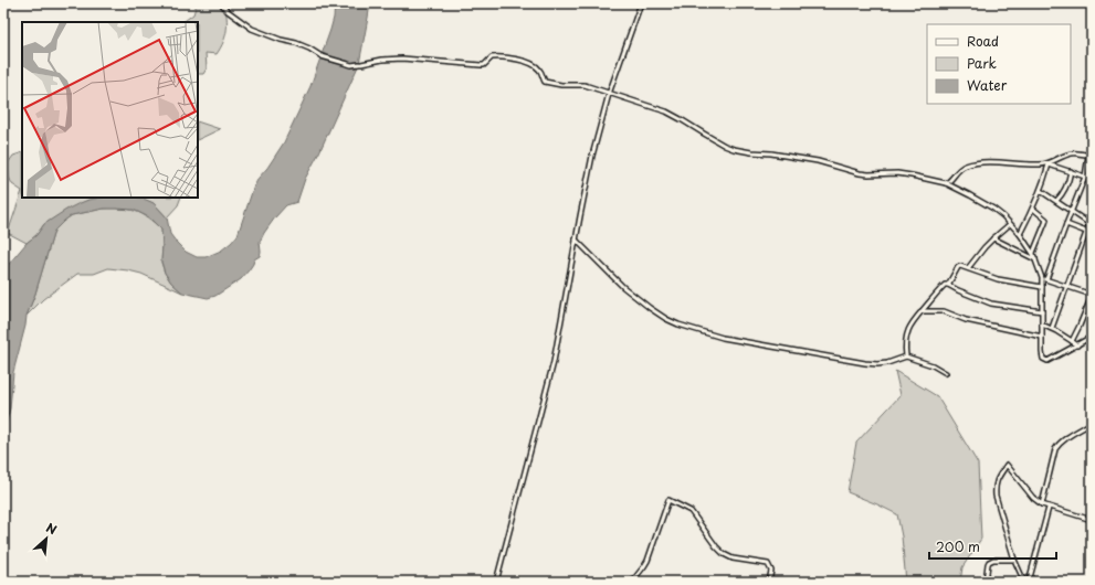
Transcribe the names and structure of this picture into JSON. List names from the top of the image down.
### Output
{
  "legend": ["Road", "Park", "Water"],
  "scale_bar": "200 m",
  "north": "top right"
}
